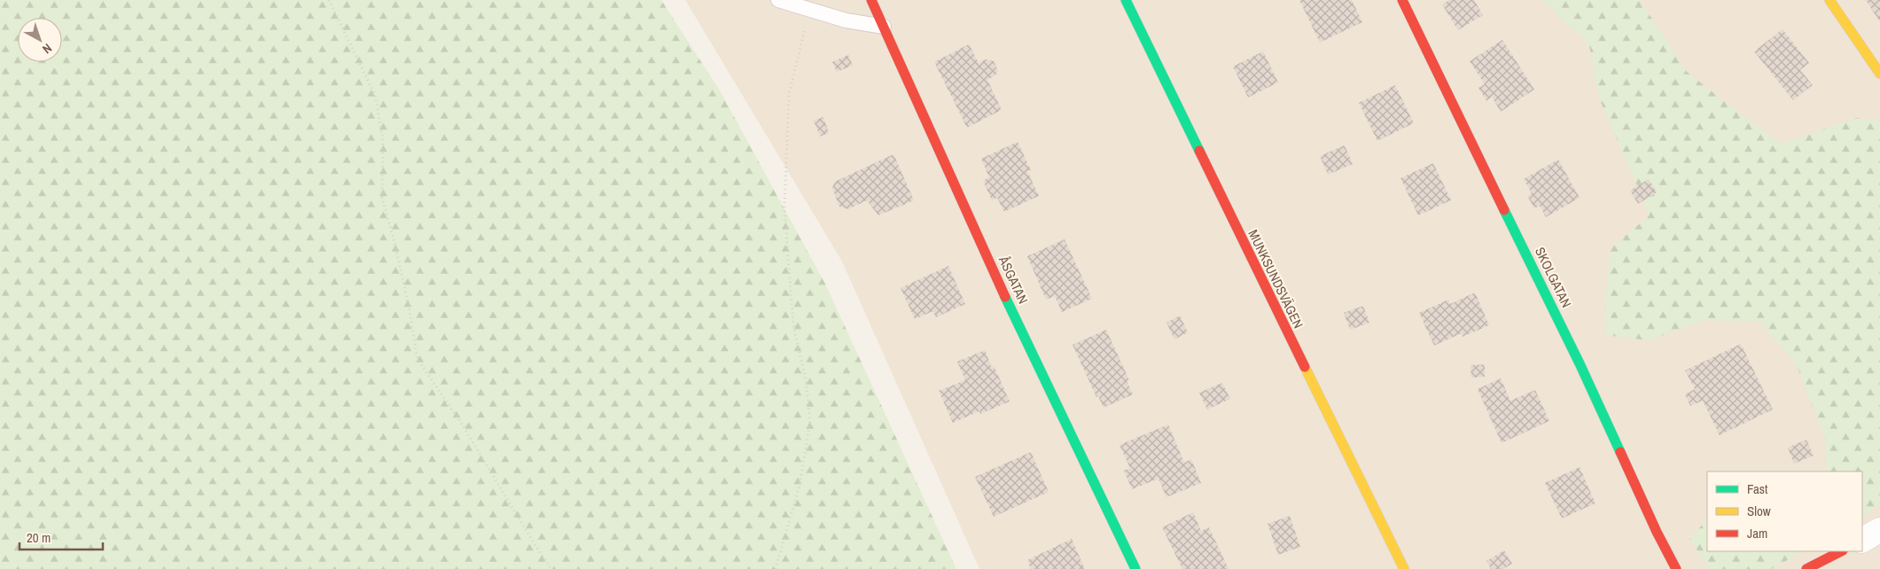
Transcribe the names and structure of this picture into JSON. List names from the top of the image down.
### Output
{
  "streets": {
    "street": ["SKOLGATAN", "MUNKSUNDSVÄGEN", "ÅSGATAN"]
  },
  "legend": ["Fast", "Slow", "Jam"],
  "scale_bar": "20 m",
  "north": "bottom right"
}
